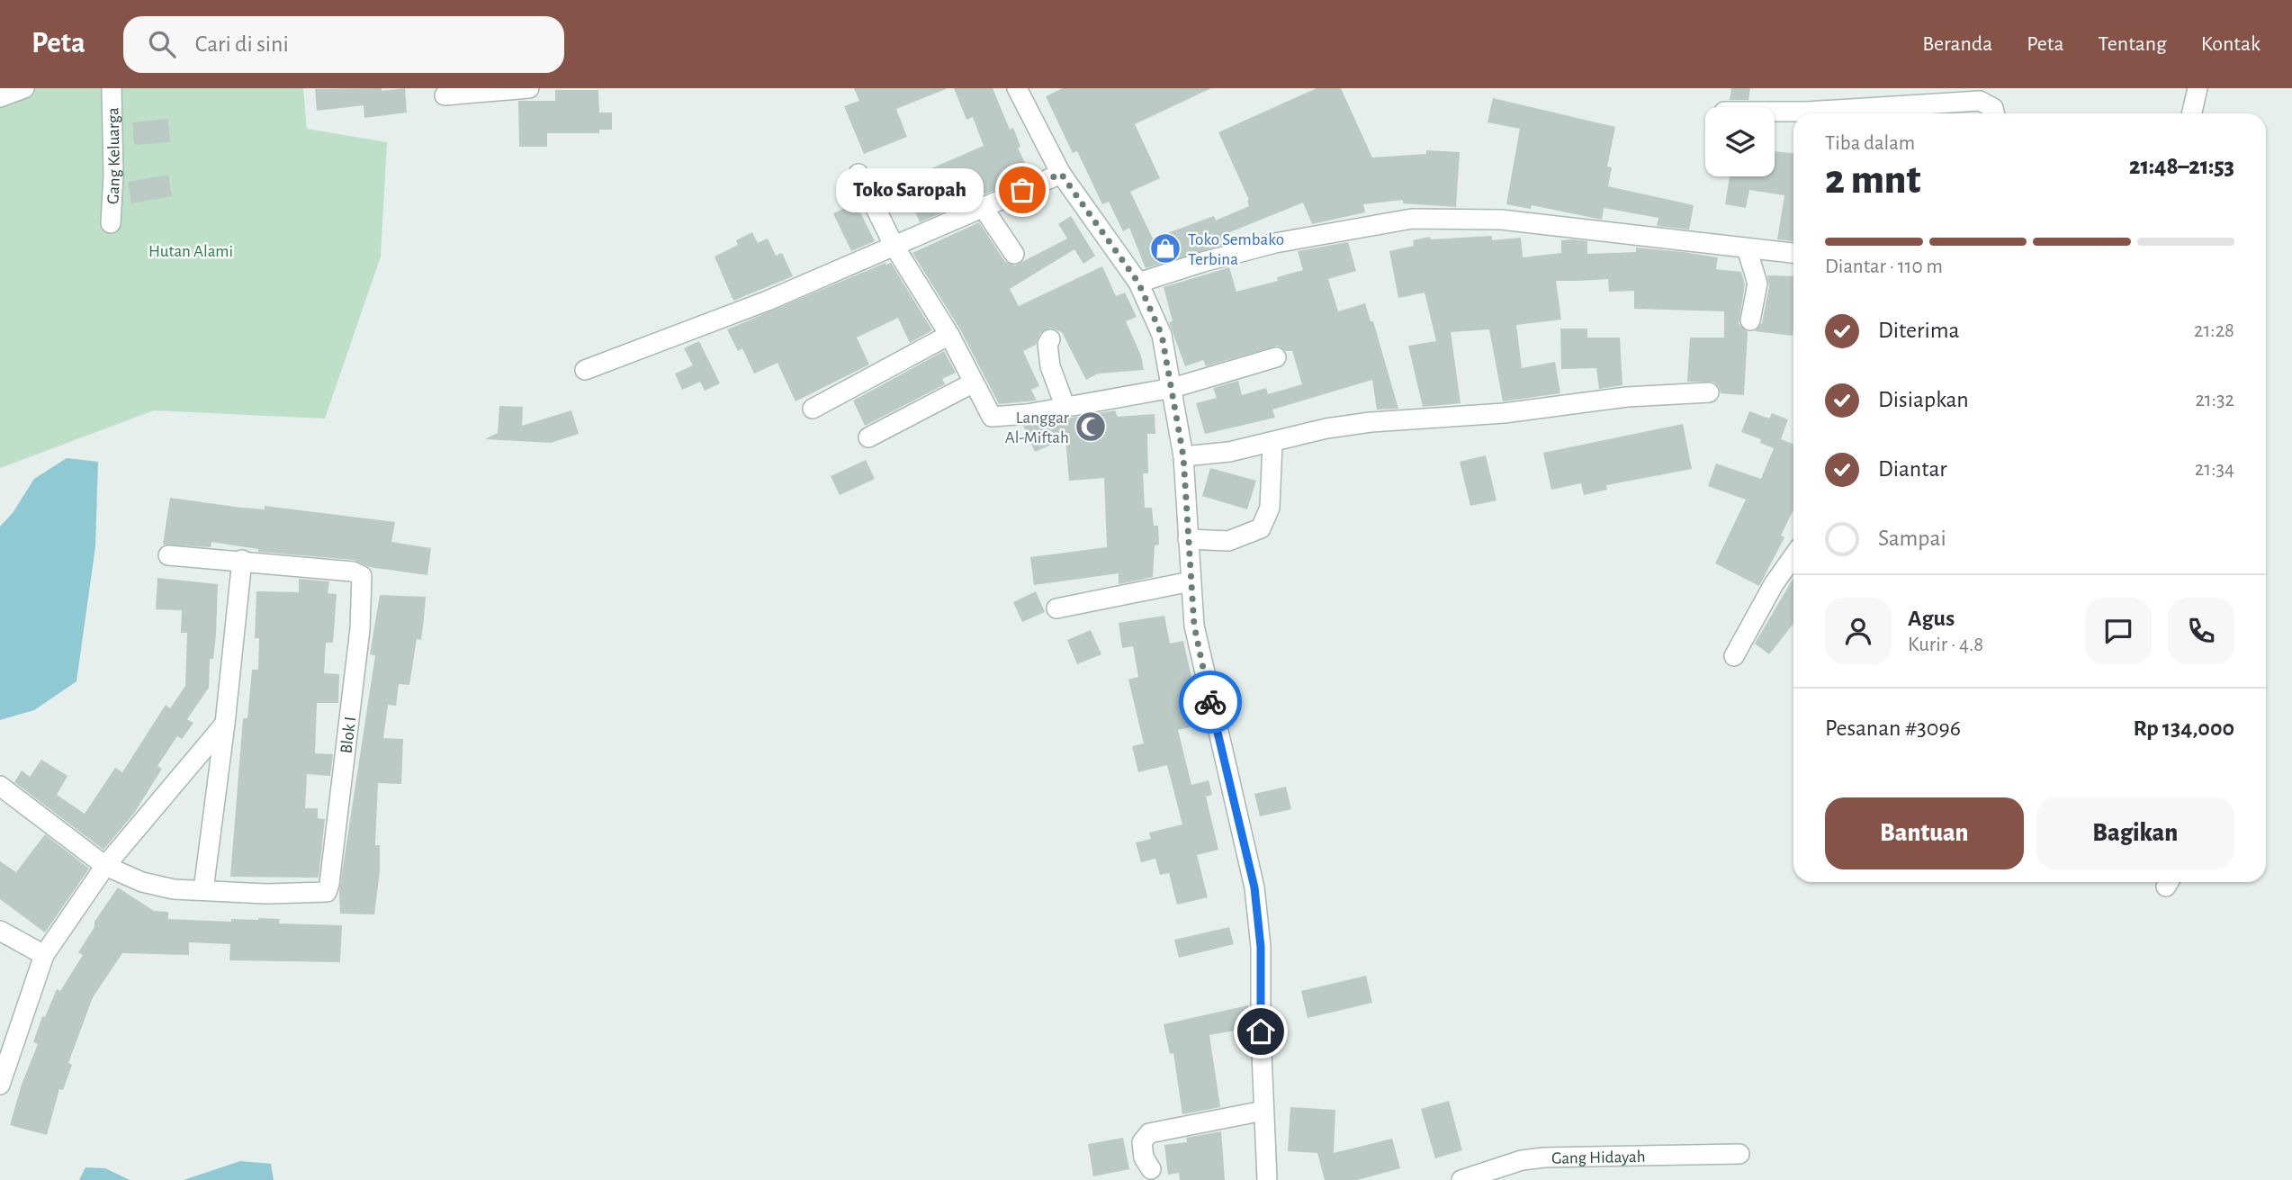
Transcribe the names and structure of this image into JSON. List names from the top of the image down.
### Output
{
  "streets": {
    "street": ["Gang Keluarga", "Blok I", "Gang Hidayah"]
  },
  "parks": ["Hutan Alami"],
  "places": {
    "other": ["Toko Saropah"],
    "shop": ["Toko Sembako Terbina"],
    "mosque": ["Langgar Al-Miftah"]
  },
  "page": {
    "header": "Peta",
    "search": "Cari di sini",
    "nav": [
      "Beranda",
      "Peta",
      "Tentang",
      "Kontak"
    ],
    "heading": ["2 mnt", "Tiba dalam", "21:48–21:53"],
    "panel": [
      "Agus",
      "Kurir · 4.8",
      "Pesanan #3096",
      "Rp 134,000"
    ],
    "bubble": "Toko Saropah",
    "bar": "Diantar · 110 m",
    "list": [
      ["Diterima", "21:28"],
      ["Disiapkan", "21:32"],
      ["Diantar", "21:34"],
      "Sampai"
    ],
    "buttons": ["Bantuan", "Bagikan"]
  }
}
